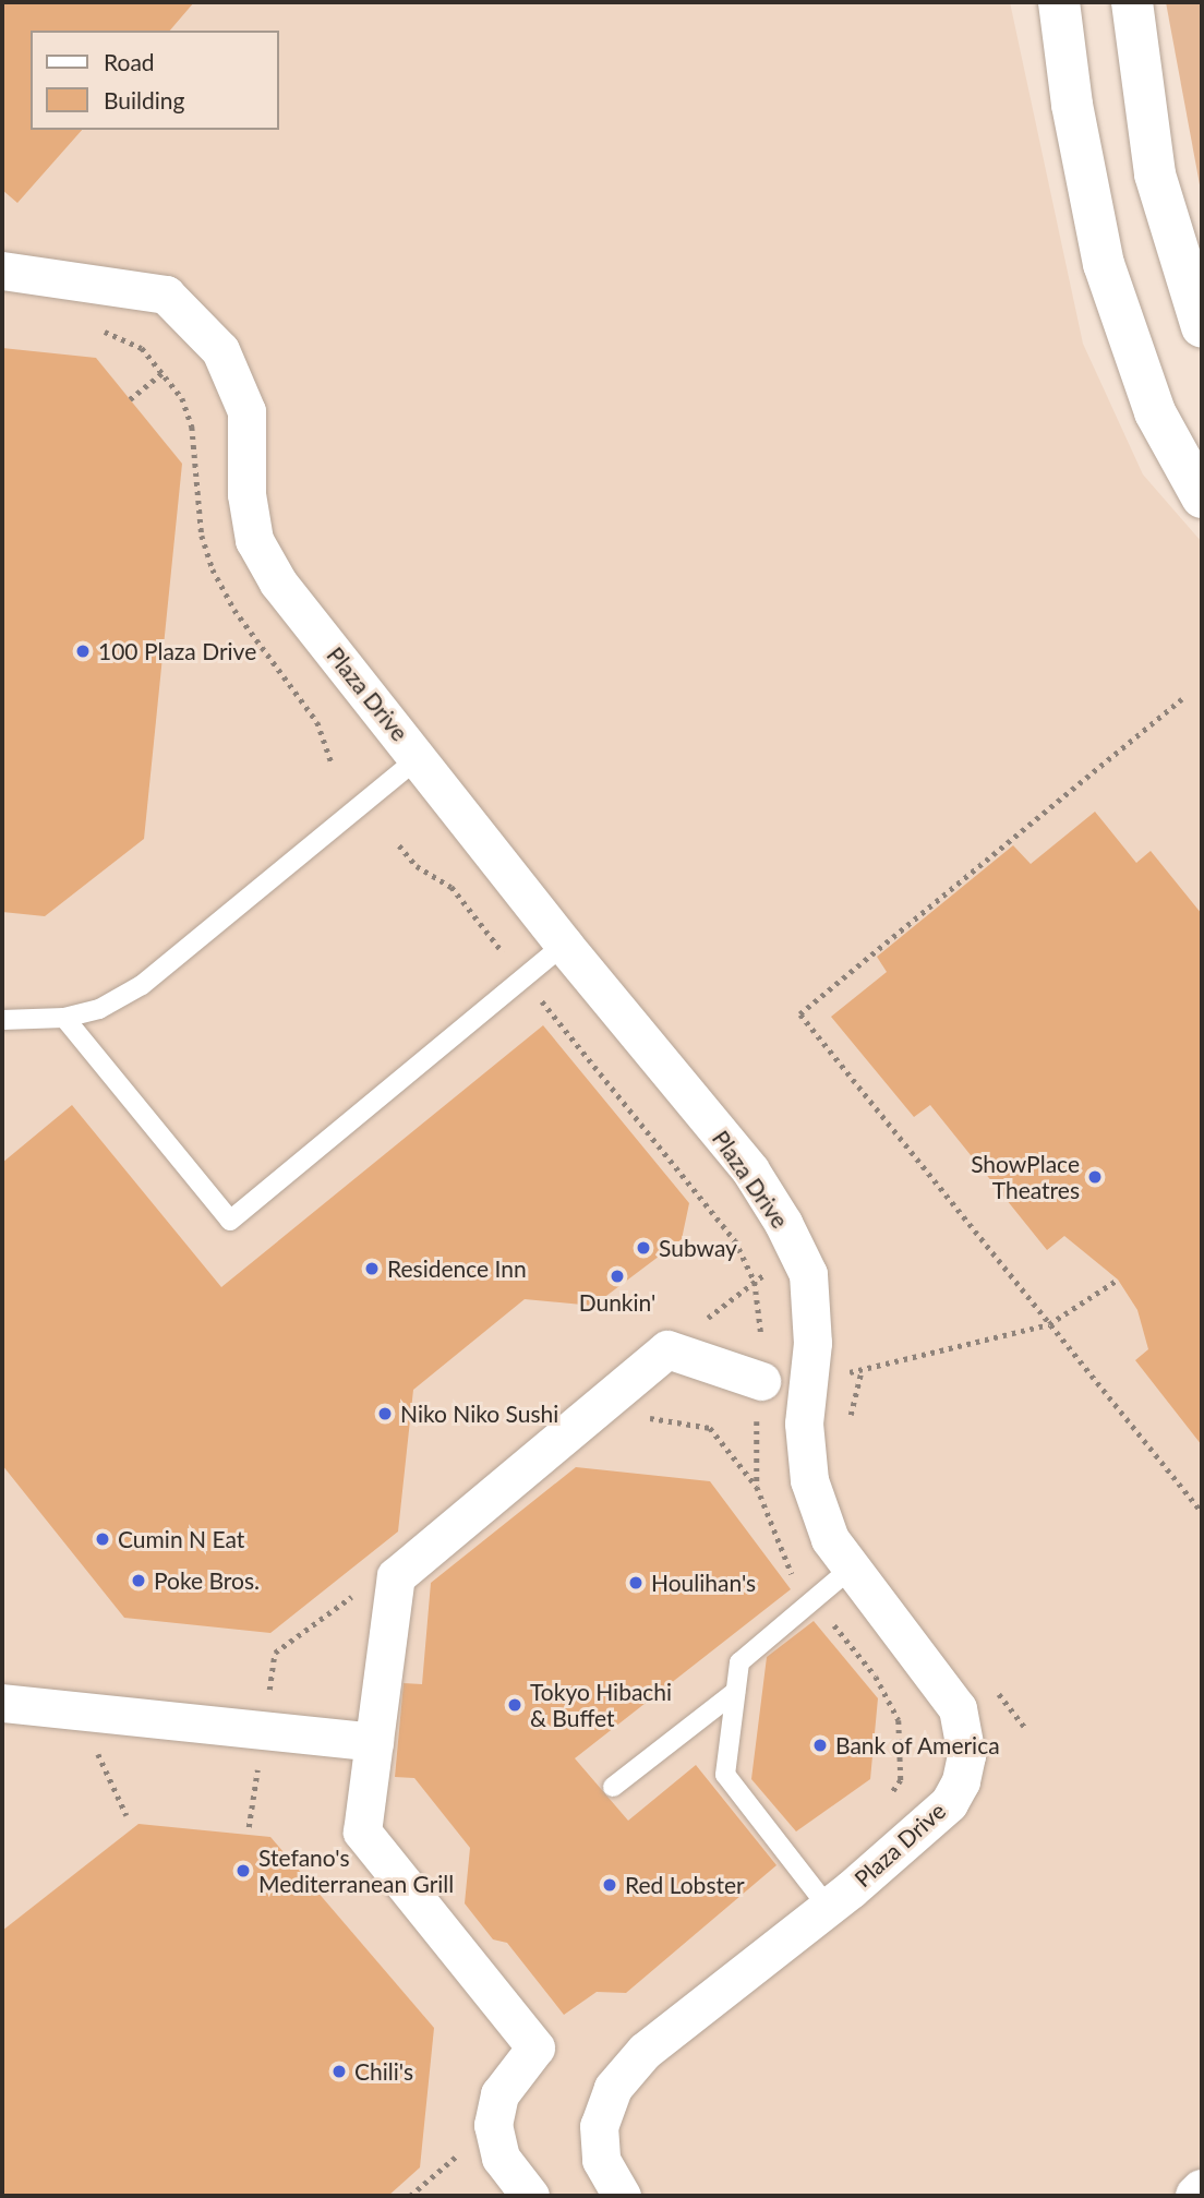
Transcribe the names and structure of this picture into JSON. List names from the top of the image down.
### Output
{
  "streets": {
    "street": ["Plaza Drive"]
  },
  "places": [
    "100 Plaza Drive",
    "ShowPlace Theatres",
    "Subway",
    "Residence Inn",
    "Dunkin'",
    "Niko Niko Sushi",
    "Cumin N Eat",
    "Poke Bros.",
    "Houlihan's",
    "Tokyo Hibachi & Buffet",
    "Bank of America",
    "Stefano's Mediterranean Grill",
    "Red Lobster",
    "Chili's"
  ],
  "legend": ["Road", "Building"]
}
